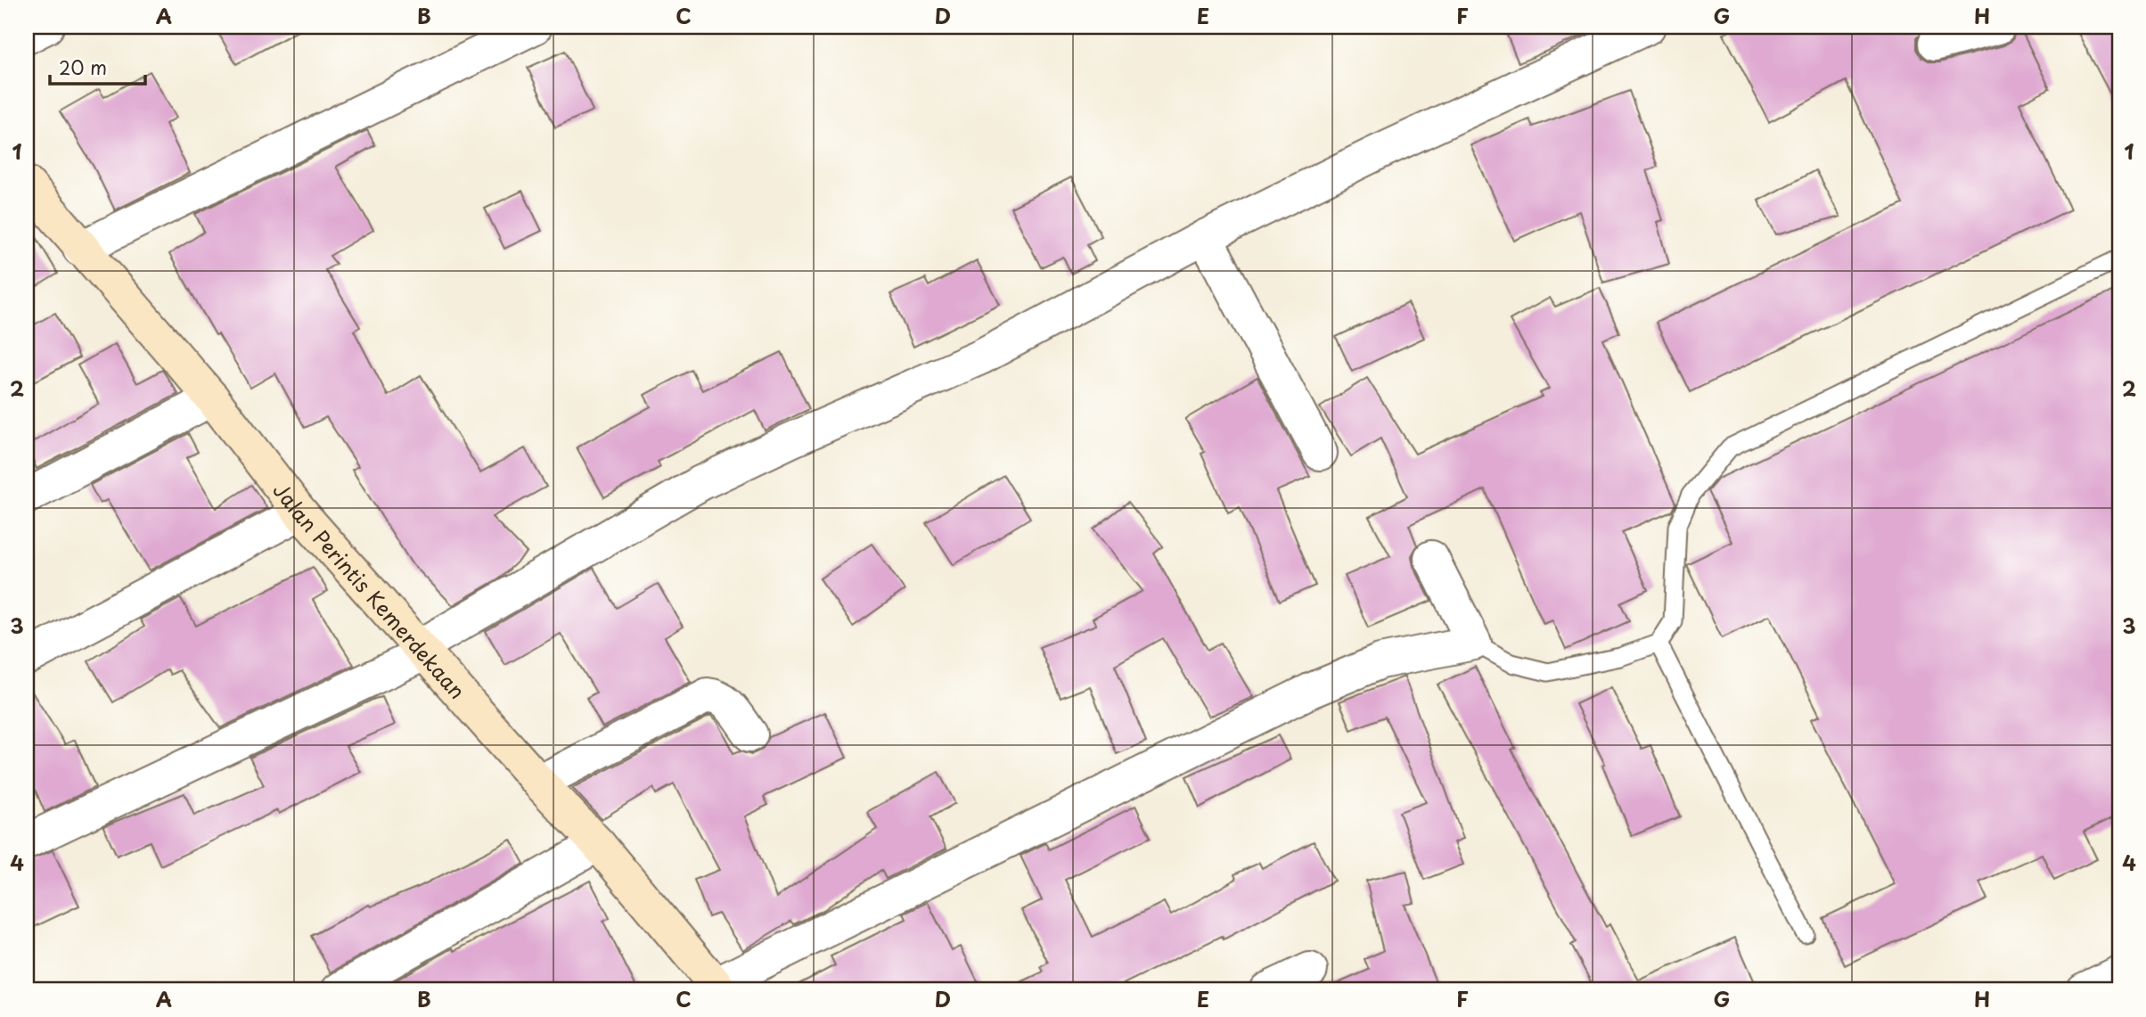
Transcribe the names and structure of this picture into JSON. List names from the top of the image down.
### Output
{
  "streets": {
    "street": ["Jalan Perintis Kemerdekaan"]
  },
  "scale_bar": "20 m",
  "grid": {
    "columns": [
      "A",
      "B",
      "C",
      "D",
      "E",
      "F",
      "G",
      "H"
    ],
    "rows": [
      "1",
      "2",
      "3",
      "4"
    ]
  }
}
